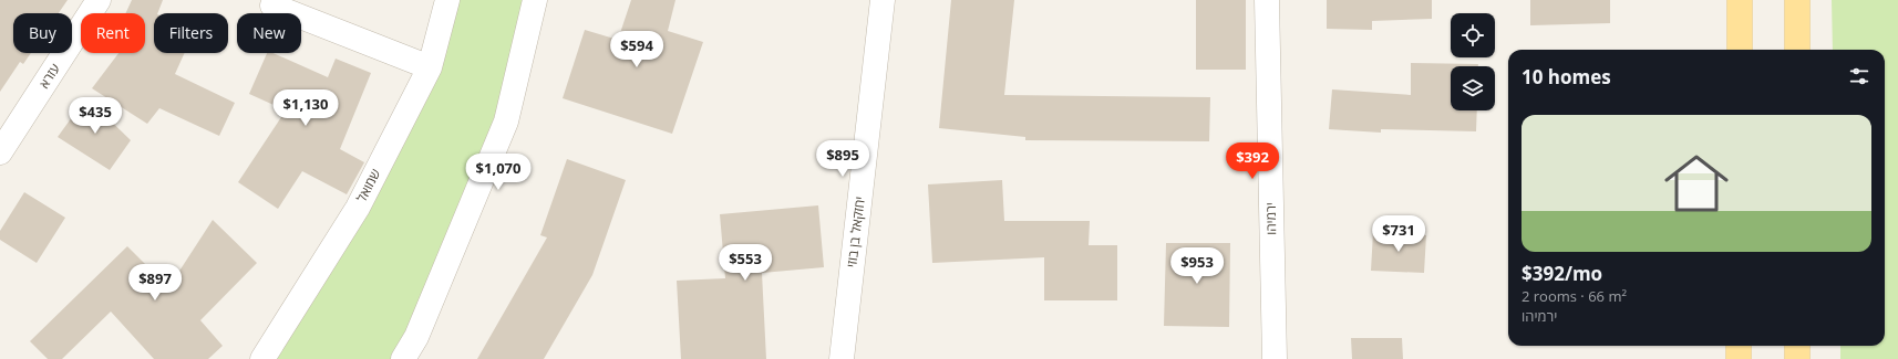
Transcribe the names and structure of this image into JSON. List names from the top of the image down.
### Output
{
  "streets": {
    "street": [
      "עזרא",
      "שמואל",
      "ירמיהו",
      "יחזקאל בן בוזי"
    ]
  },
  "page": {
    "chip": [
      "Buy",
      "Rent",
      "Filters",
      "New"
    ],
    "price": [
      "$594",
      "$1,130",
      "$435",
      "$895",
      "$392",
      "$1,070",
      "$731",
      "$553",
      "$953",
      "$897"
    ],
    "heading": "10 homes",
    "list": [
      {
        "name": "$392/mo",
        "note": "2 rooms · 66 m² · ירמיהו"
      }
    ]
  }
}
